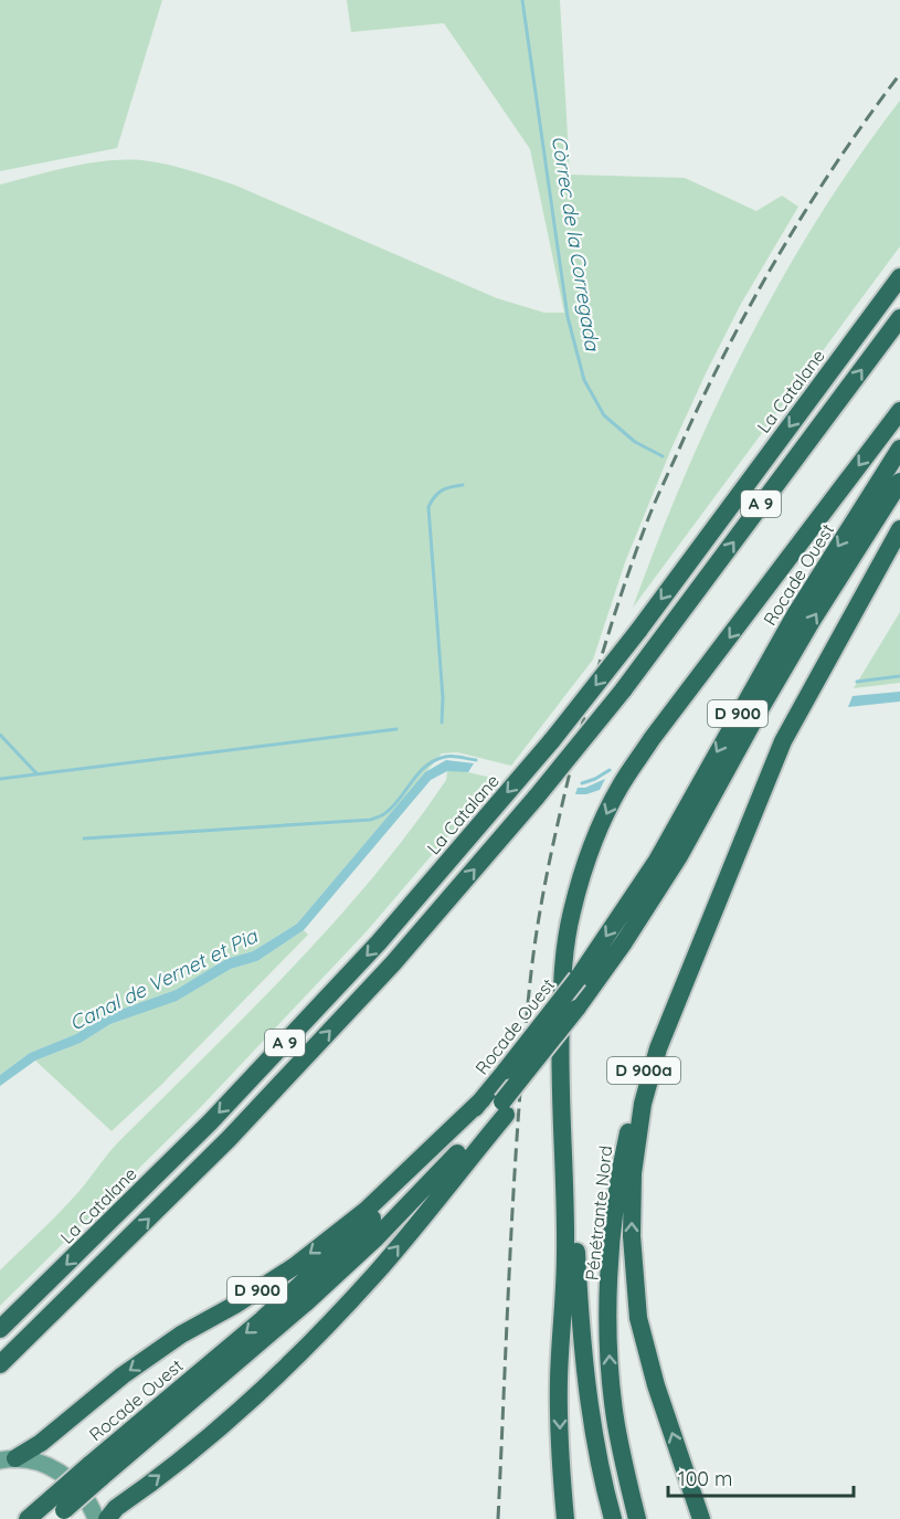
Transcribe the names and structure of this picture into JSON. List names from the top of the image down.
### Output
{
  "streets": {
    "highway": [
      "La Catalane",
      "A 9",
      "Rocade Ouest",
      "D 900",
      "D 900a",
      "Pénétrante Nord"
    ]
  },
  "crossings": [
    ["Rocade Ouest", "D 900"],
    ["Rocade Ouest", "Pénétrante Nord"],
    ["D 900a", "Pénétrante Nord"]
  ],
  "water": ["Còrrec de la Corregada", "Canal de Vernet et Pia"],
  "scale_bar": "100 m"
}
